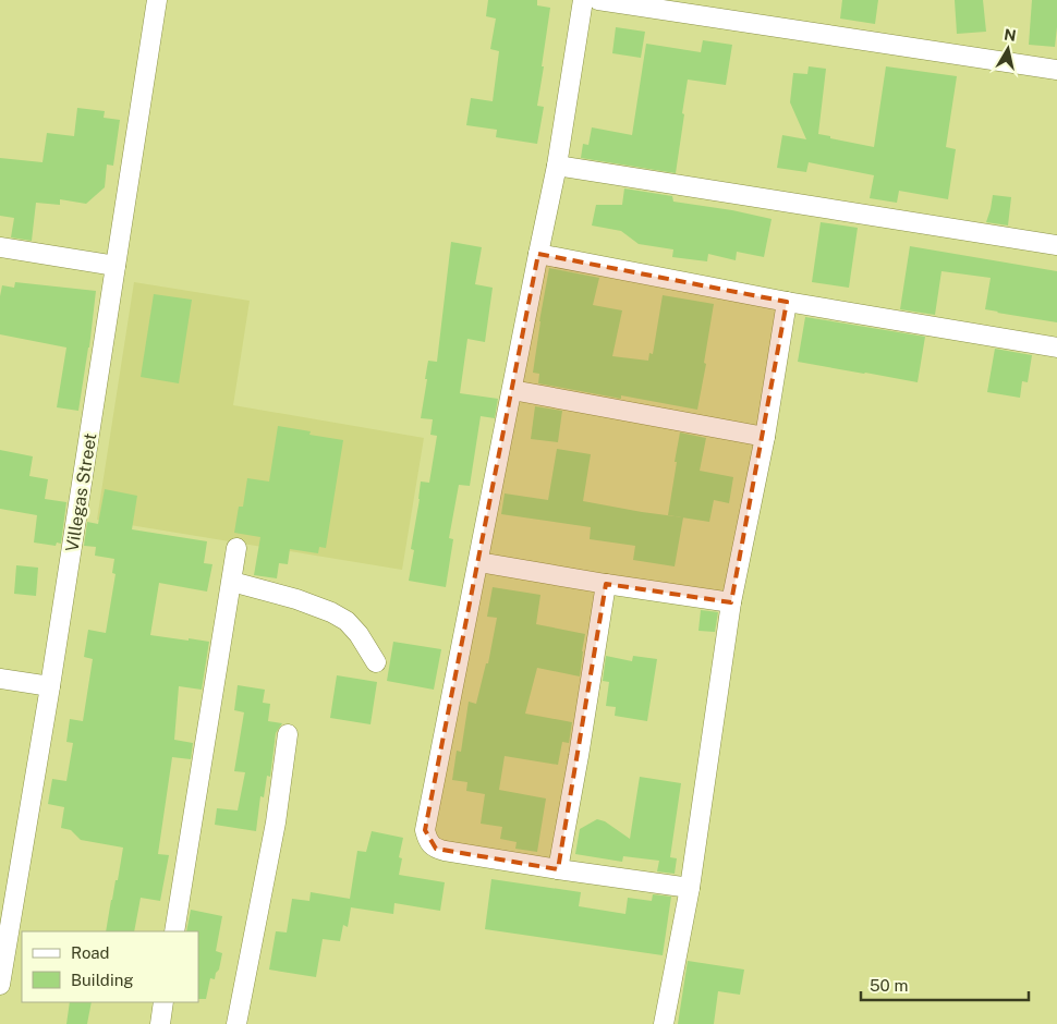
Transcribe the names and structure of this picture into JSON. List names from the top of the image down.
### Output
{
  "streets": {
    "street": ["Villegas Street"]
  },
  "legend": ["Road", "Building"],
  "scale_bar": "50 m",
  "north": "top"
}
